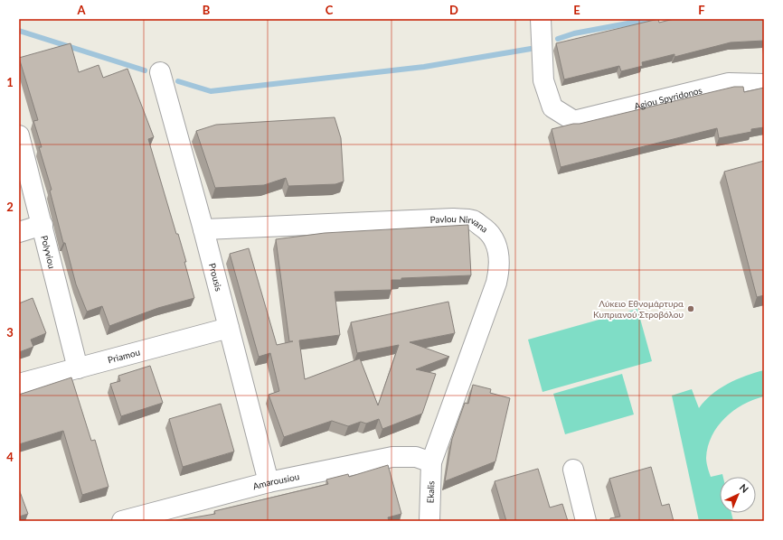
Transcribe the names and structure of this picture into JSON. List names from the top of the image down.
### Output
{
  "streets": {
    "street": [
      "Agiou Spyridonos",
      "Pavlou Nirvana",
      "Polyviou",
      "Prousis",
      "Priamou",
      "Amarousiou",
      "Ekalis"
    ]
  },
  "crossings": [
    ["Pavlou Nirvana", "Prousis"],
    ["Pavlou Nirvana", "Amarousiou"],
    ["Pavlou Nirvana", "Ekalis"],
    ["Polyviou", "Priamou"],
    ["Prousis", "Priamou"],
    ["Prousis", "Amarousiou"],
    ["Amarousiou", "Ekalis"]
  ],
  "places": ["Λύκειο Εθνομάρτυρα Κυπριανού Στροβόλου"],
  "north": "top right",
  "grid": {
    "columns": [
      "A",
      "B",
      "C",
      "D",
      "E",
      "F"
    ],
    "rows": [
      "1",
      "2",
      "3",
      "4"
    ]
  }
}
